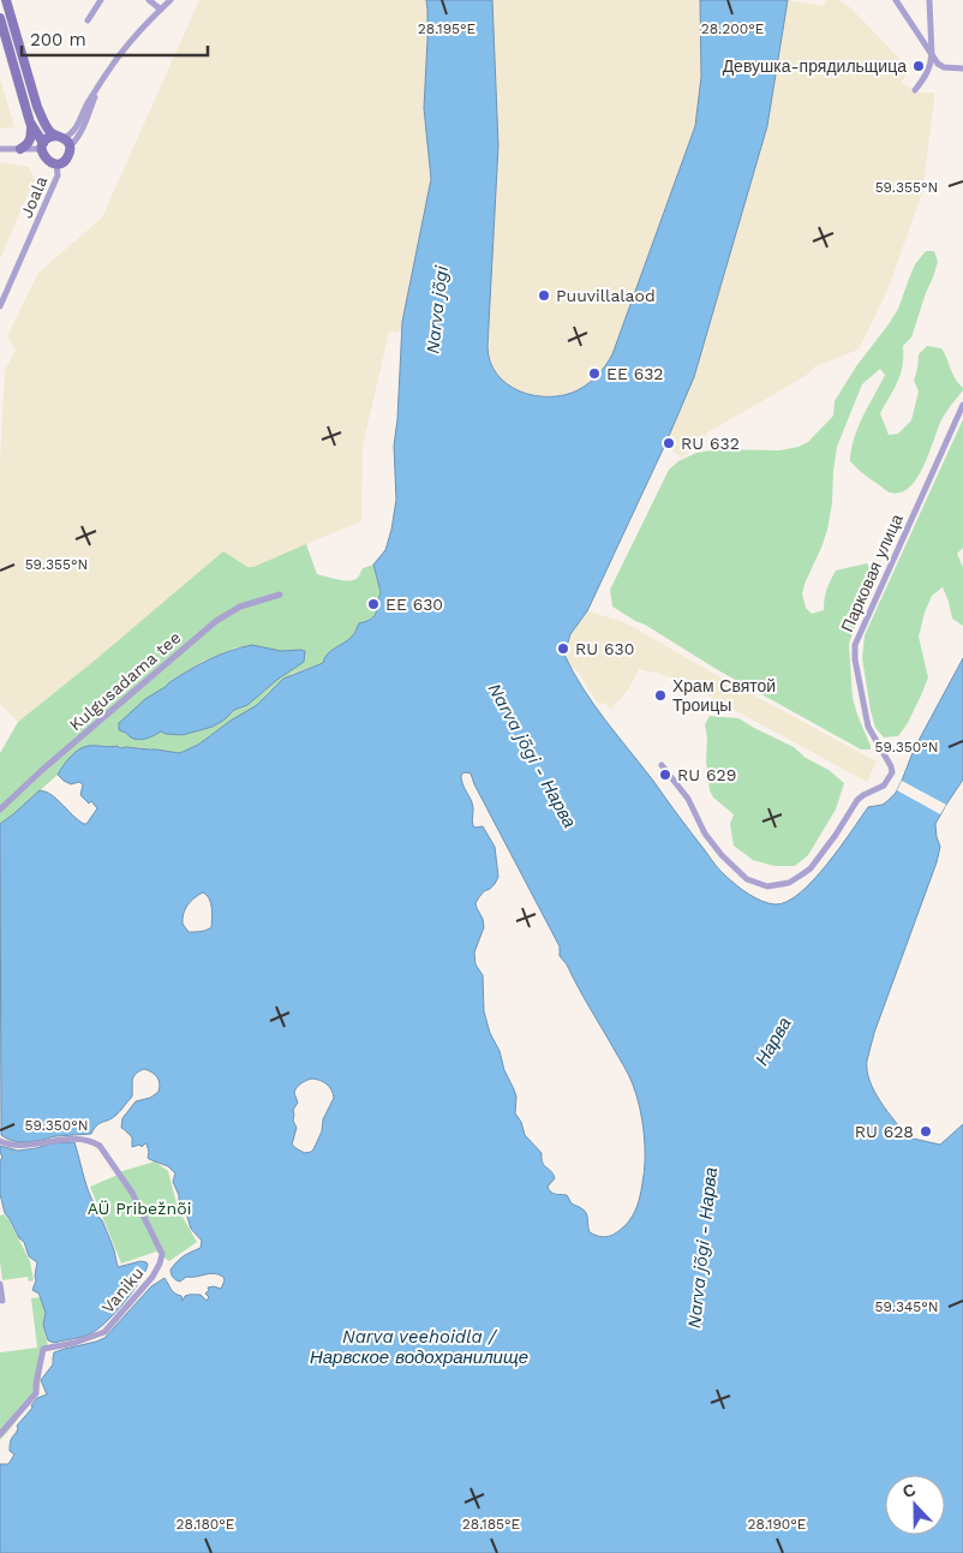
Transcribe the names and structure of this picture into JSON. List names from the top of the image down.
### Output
{
  "streets": {
    "street": [
      "Joala",
      "Парковая улица",
      "Kulgusadama tee",
      "Vaniku"
    ]
  },
  "water": [
    "Narva jõgi",
    "Narva jõgi - Нарва",
    "Нарва",
    "Narva veehoidla / Нарвское водохранилище"
  ],
  "parks": ["AÜ Pribežnõi"],
  "places": [
    "Девушка-прядильщица",
    "Puuvillalaod",
    "EE 632",
    "RU 632",
    "EE 630",
    "RU 630",
    "Храм Святой Троицы",
    "RU 629",
    "RU 628"
  ],
  "scale_bar": "200 m",
  "north": "top",
  "coordinates": [
    "28.195°E",
    "28.200°E",
    "59.355°N",
    "59.350°N",
    "59.345°N",
    "28.180°E",
    "28.185°E",
    "28.190°E"
  ]
}
